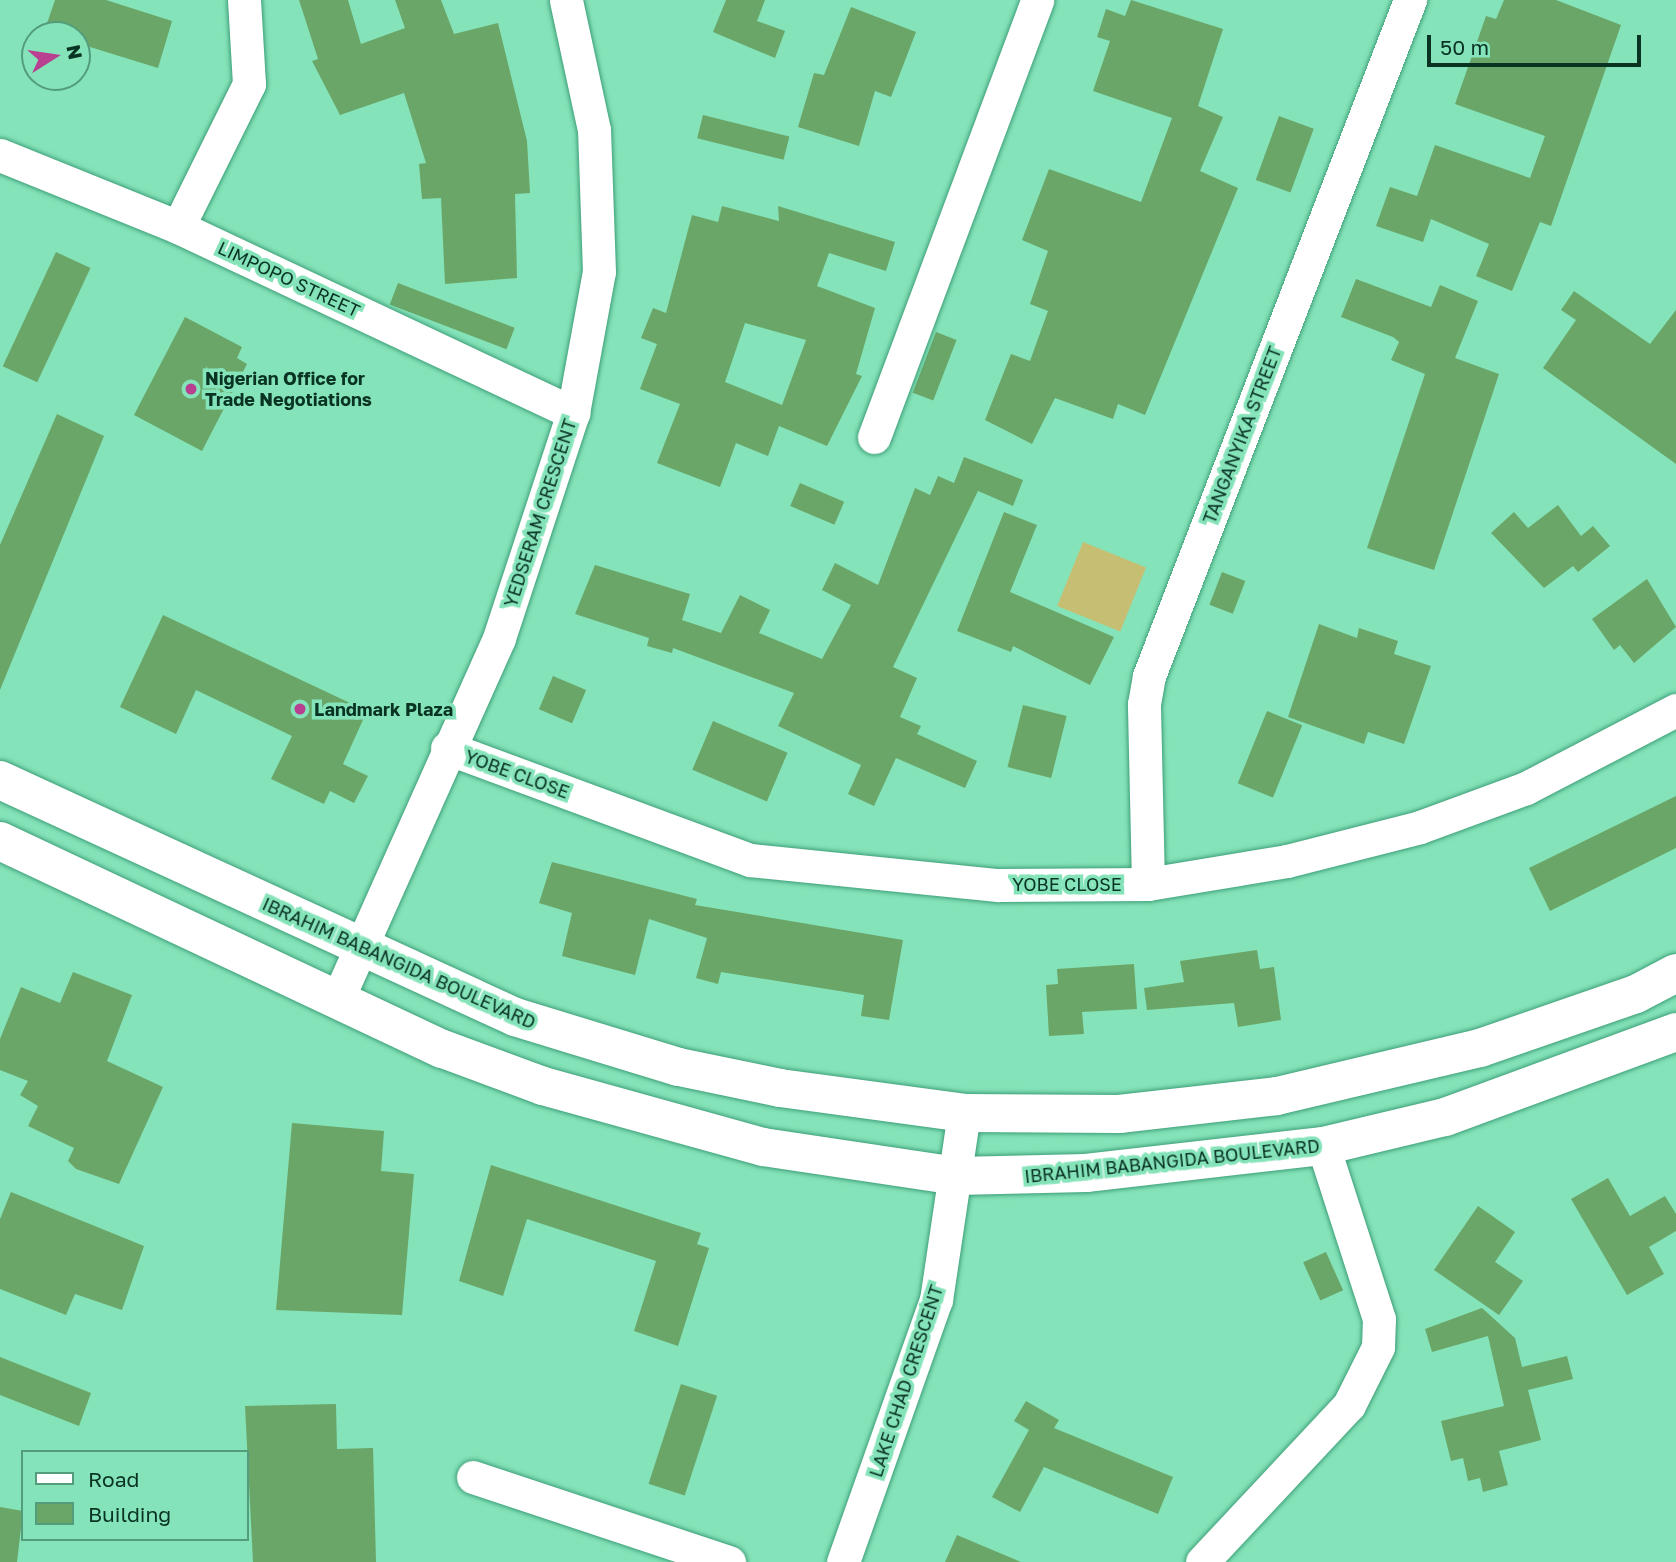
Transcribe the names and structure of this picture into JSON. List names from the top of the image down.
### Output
{
  "streets": {
    "street": [
      "LIMPOPO STREET",
      "TANGANYIKA STREET",
      "YEDSERAM CRESCENT",
      "YOBE CLOSE",
      "IBRAHIM BABANGIDA BOULEVARD",
      "LAKE CHAD CRESCENT"
    ]
  },
  "crossings": [
    ["LIMPOPO STREET", "YEDSERAM CRESCENT"],
    ["TANGANYIKA STREET", "YOBE CLOSE"],
    ["YEDSERAM CRESCENT", "YOBE CLOSE"],
    ["YEDSERAM CRESCENT", "IBRAHIM BABANGIDA BOULEVARD"],
    ["IBRAHIM BABANGIDA BOULEVARD", "LAKE CHAD CRESCENT"]
  ],
  "places": ["Nigerian Office for Trade Negotiations", "Landmark Plaza"],
  "legend": ["Road", "Building"],
  "scale_bar": "50 m",
  "north": "right"
}
